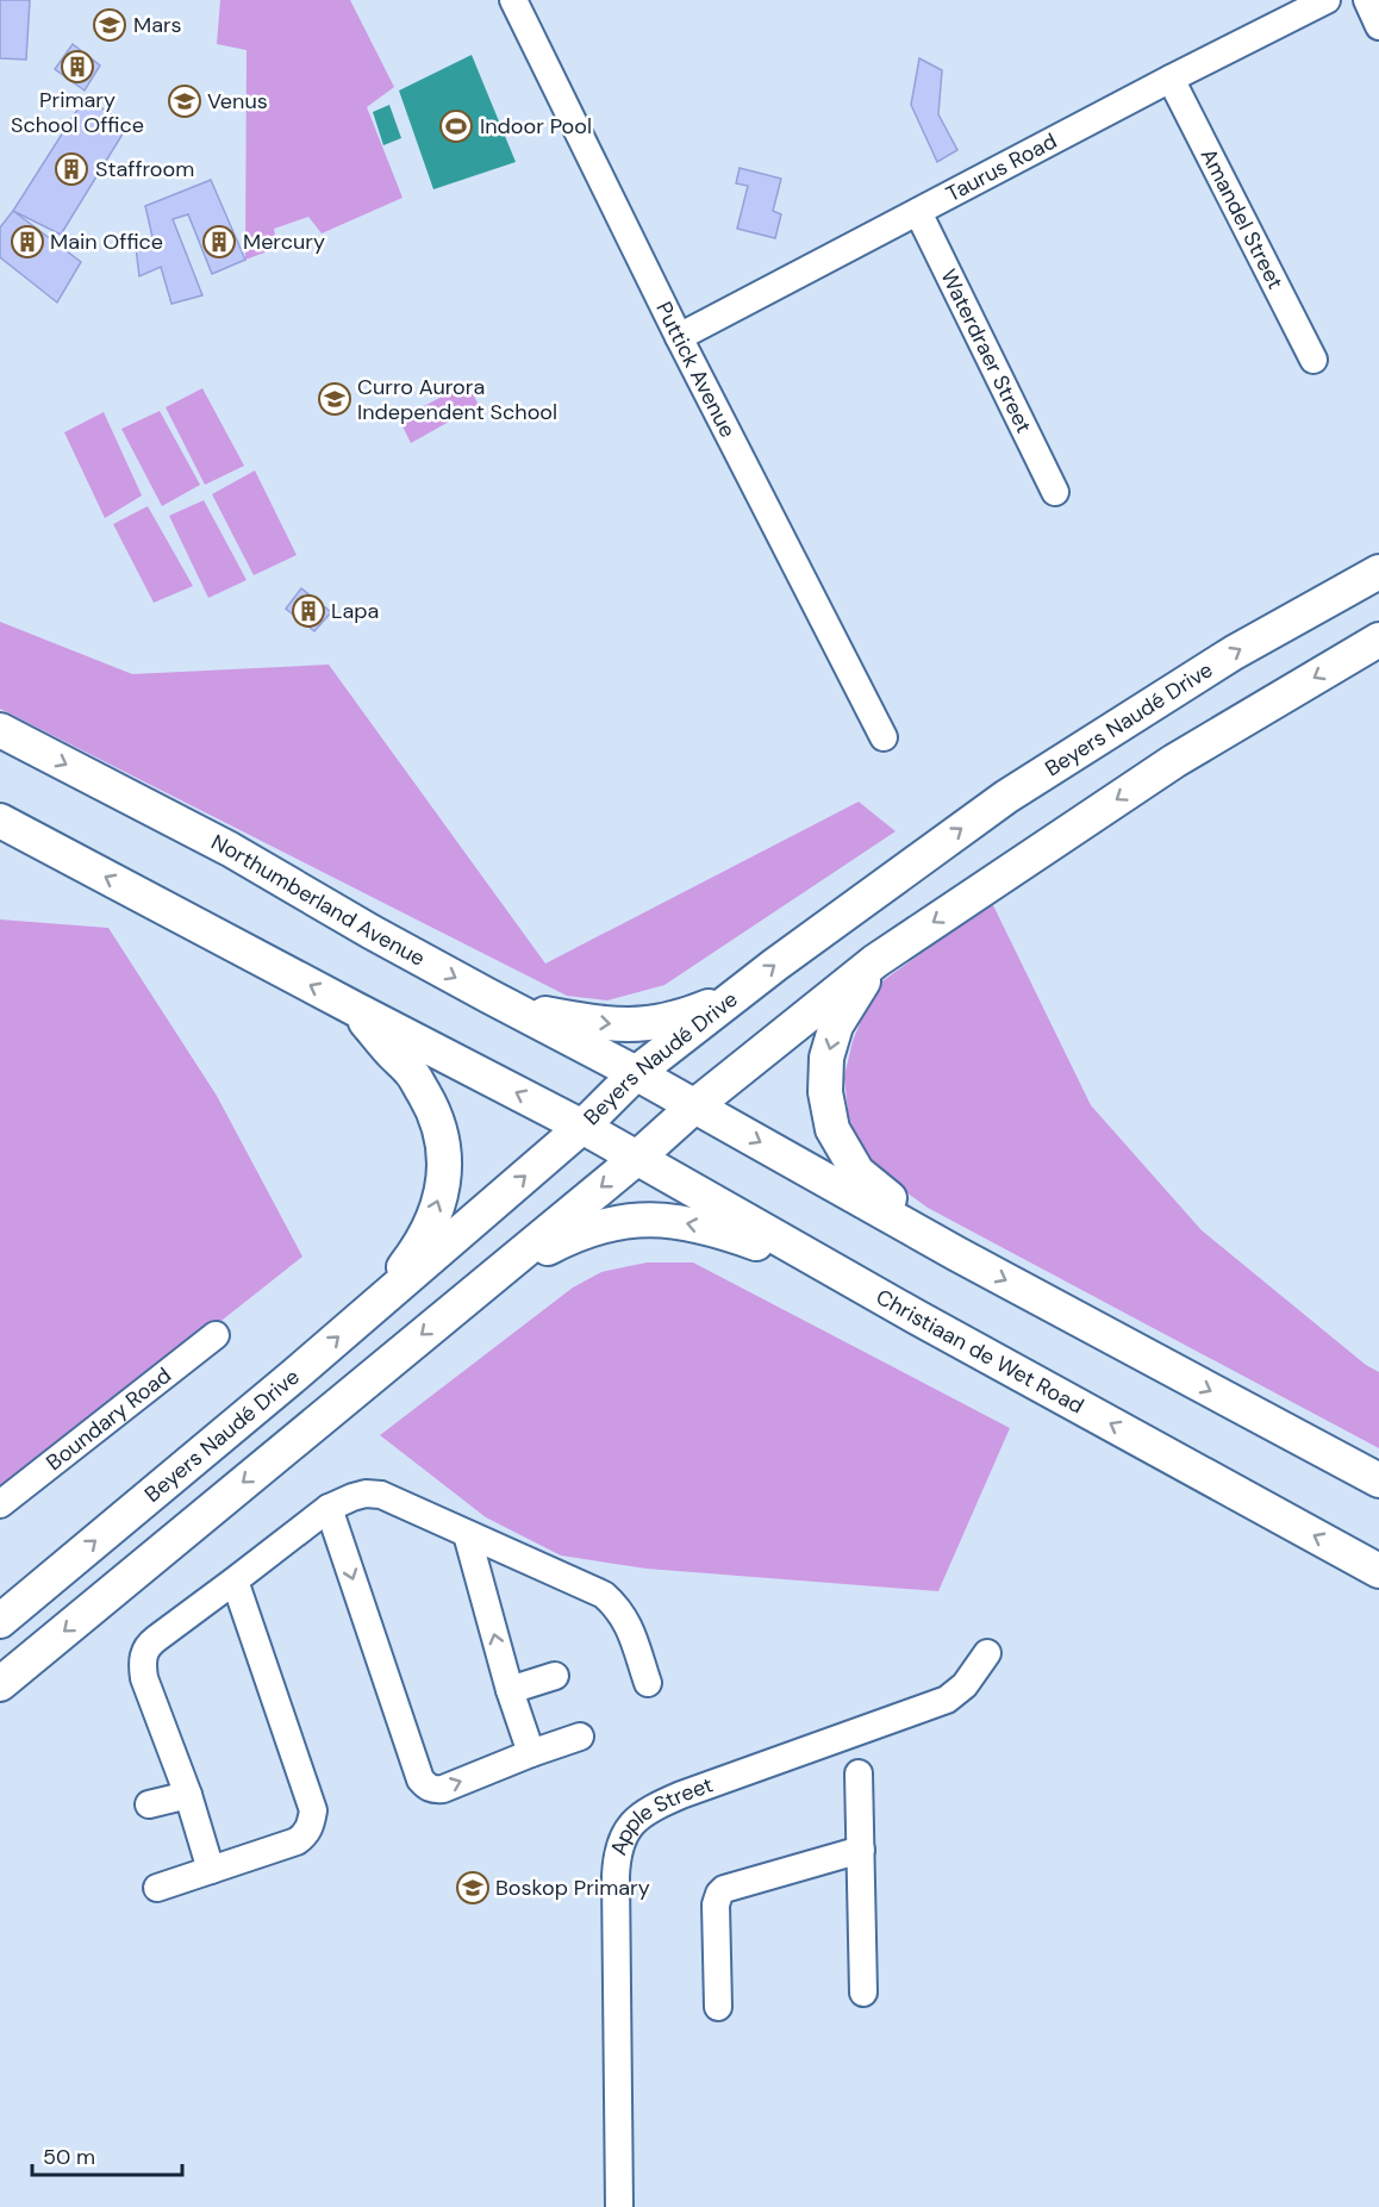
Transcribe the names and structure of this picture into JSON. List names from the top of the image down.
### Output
{
  "streets": {
    "main road": ["Beyers Naudé Drive", "Northumberland Avenue", "Christiaan de Wet Road"],
    "street": [
      "Taurus Road",
      "Amandel Street",
      "Waterdraer Street",
      "Puttick Avenue",
      "Boundary Road",
      "Apple Street"
    ]
  },
  "crossings": [
    ["Taurus Road", "Amandel Street"],
    ["Taurus Road", "Waterdraer Street"],
    ["Taurus Road", "Puttick Avenue"],
    ["Beyers Naudé Drive", "Northumberland Avenue"],
    ["Beyers Naudé Drive", "Christiaan de Wet Road"]
  ],
  "places": {
    "school or university": [
      "Mars",
      "Venus",
      "Curro Aurora Independent School",
      "Boskop Primary"
    ],
    "building": [
      "Primary School Office",
      "Staffroom",
      "Main Office",
      "Mercury",
      "Lapa"
    ],
    "sports": ["Indoor Pool"]
  },
  "scale_bar": "50 m"
}
